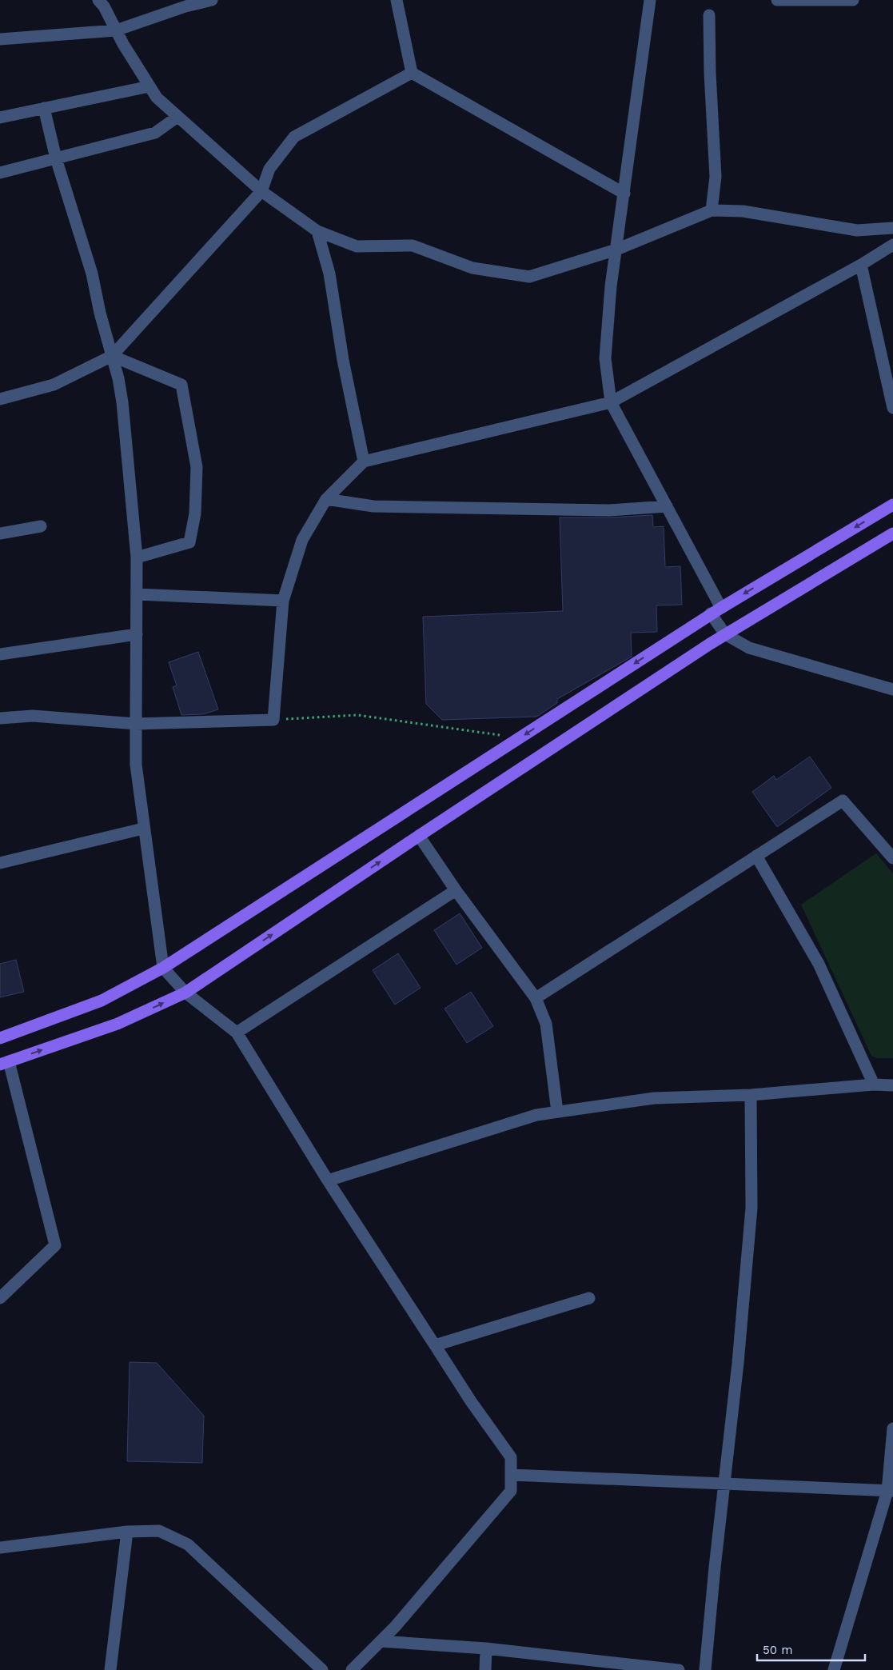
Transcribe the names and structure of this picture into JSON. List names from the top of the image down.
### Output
{
  "scale_bar": "50 m"
}
